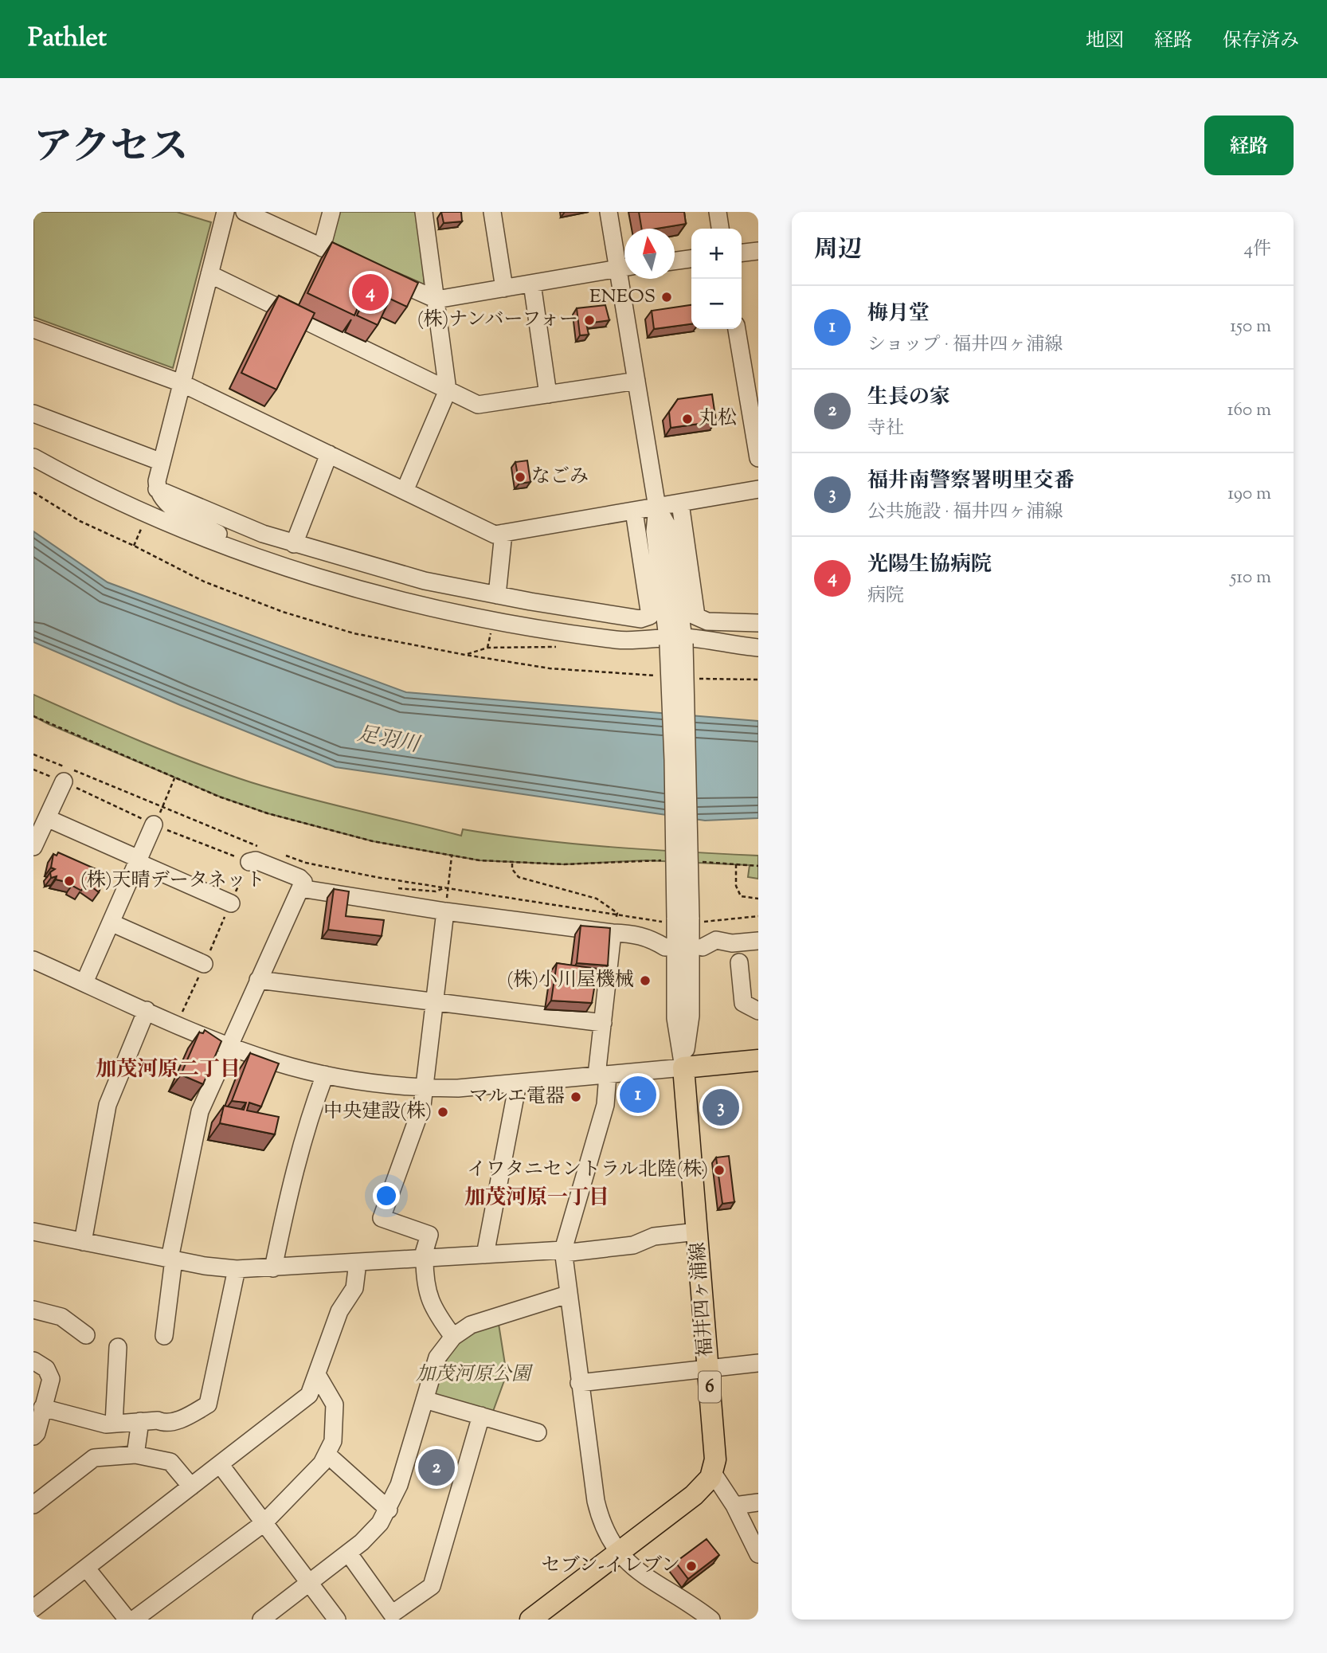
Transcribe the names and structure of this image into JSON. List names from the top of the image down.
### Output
{
  "streets": {
    "main road": ["福井四ヶ浦線", "6"]
  },
  "districts": ["加茂河原二丁目", "加茂河原一丁目"],
  "water": ["足羽川"],
  "parks": ["加茂河原公園"],
  "places": [
    "ENEOS",
    "(株)ナンバーフォー",
    "丸松",
    "なごみ",
    "(株)天晴データネット",
    "(株)小川屋機械",
    "マルエ電器",
    "中央建設(株)",
    "イワタニセントラル北陸(株)",
    "セブン-イレブン"
  ],
  "north": "top",
  "page": {
    "header": "Pathlet",
    "nav": ["地図", "経路", "保存済み"],
    "title": "アクセス",
    "buttons": "経路",
    "heading": ["周辺", "4件"],
    "map_buttons": ["+", "−"],
    "pins": [
      "4",
      "1",
      "3",
      "2"
    ],
    "list": [
      {
        "mark": "1",
        "name": "梅月堂",
        "note": "ショップ · 福井四ヶ浦線",
        "value": "150 m"
      },
      {
        "mark": "2",
        "name": "生長の家",
        "note": "寺社",
        "value": "160 m"
      },
      {
        "mark": "3",
        "name": "福井南警察署明里交番",
        "note": "公共施設 · 福井四ヶ浦線",
        "value": "190 m"
      },
      {
        "mark": "4",
        "name": "光陽生協病院",
        "note": "病院",
        "value": "510 m"
      }
    ]
  }
}
